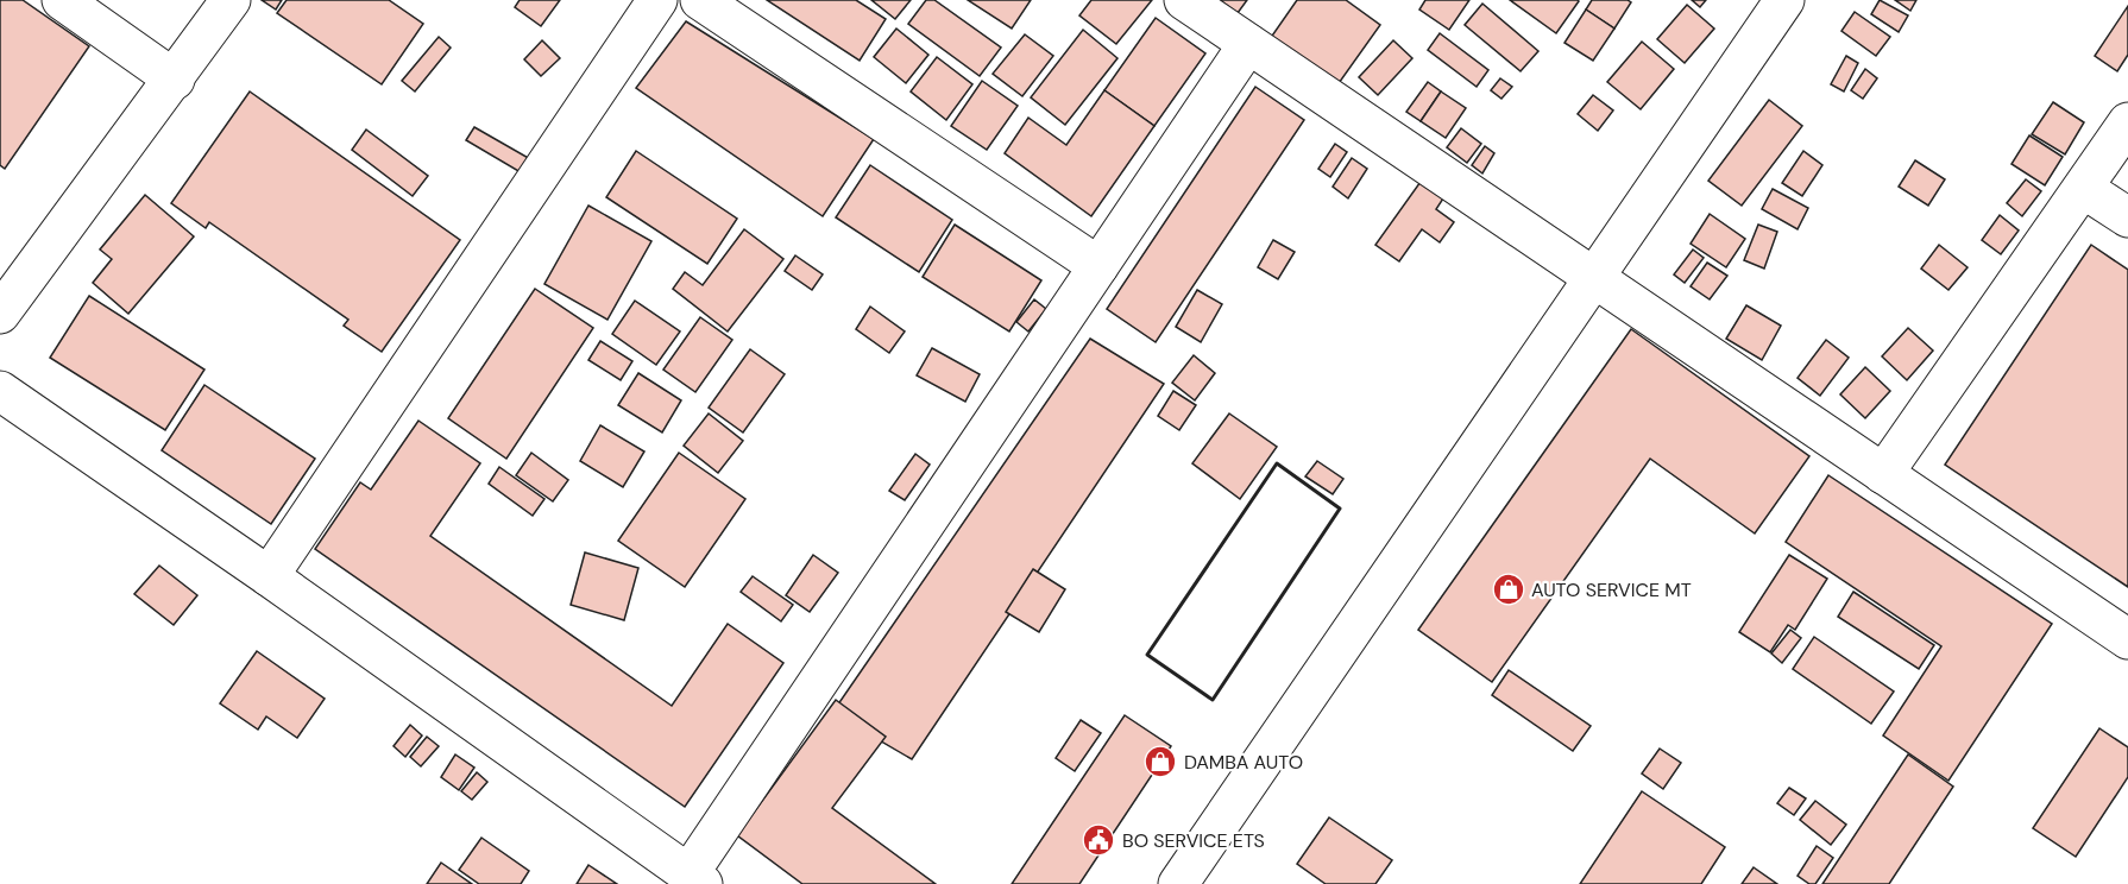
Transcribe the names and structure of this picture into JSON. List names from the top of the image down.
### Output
{
  "places": {
    "shop": ["AUTO SERVICE MT", "DAMBA AUTO"],
    "public building": ["BO SERVICE ETS"]
  }
}
